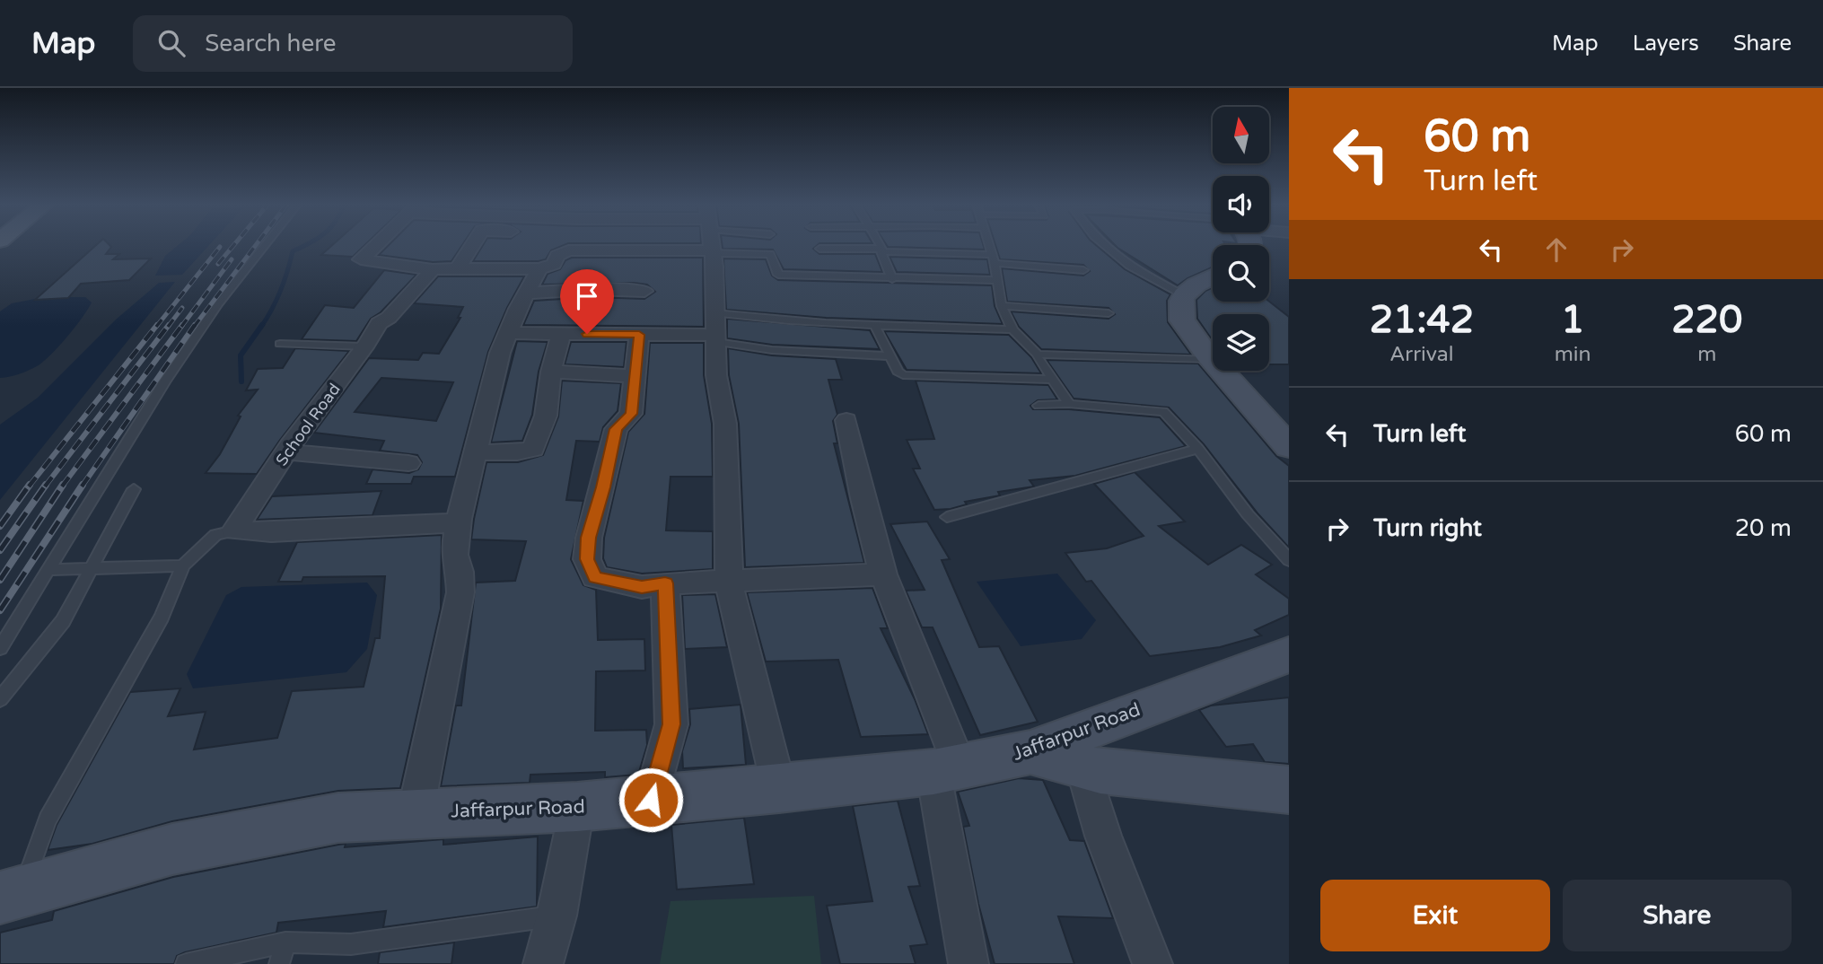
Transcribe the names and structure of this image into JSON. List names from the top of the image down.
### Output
{
  "streets": {
    "street": ["School Road", "Jaffarpur Road"]
  },
  "north": "top",
  "page": {
    "header": "Map",
    "search": "Search here",
    "nav": ["Map", "Layers", "Share"],
    "turn": ["60 m", "Turn left"],
    "eta": [
      "21:42",
      "Arrival",
      "1",
      "min",
      "220",
      "m"
    ],
    "list": [
      {
        "name": "Turn left",
        "value": "60 m"
      },
      {
        "name": "Turn right",
        "value": "20 m"
      }
    ],
    "buttons": ["Exit", "Share"]
  }
}
